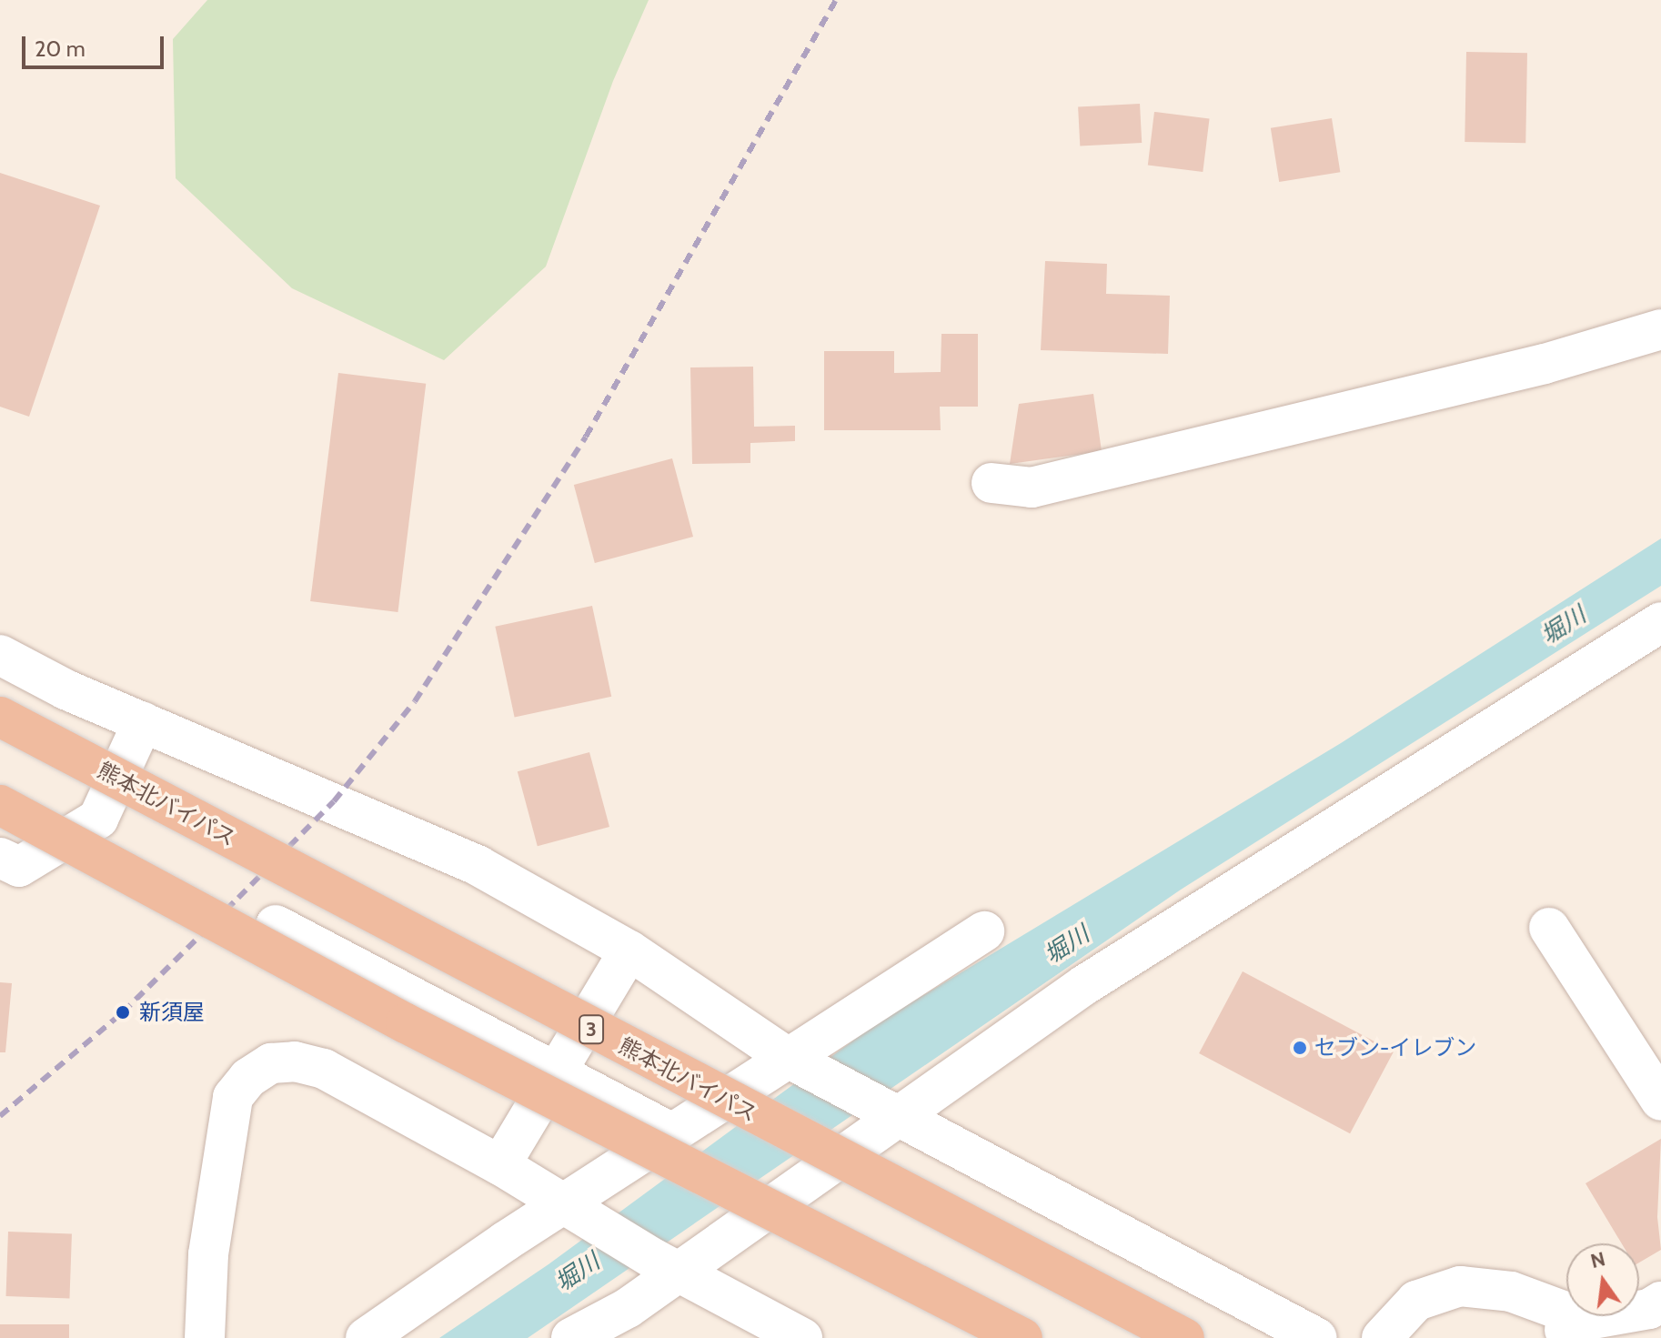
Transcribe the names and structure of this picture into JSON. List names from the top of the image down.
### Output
{
  "streets": {
    "highway": ["熊本北バイパス", "3"]
  },
  "water": ["堀川"],
  "places": ["新須屋", "セブン-イレブン"],
  "scale_bar": "20 m",
  "north": "top"
}
